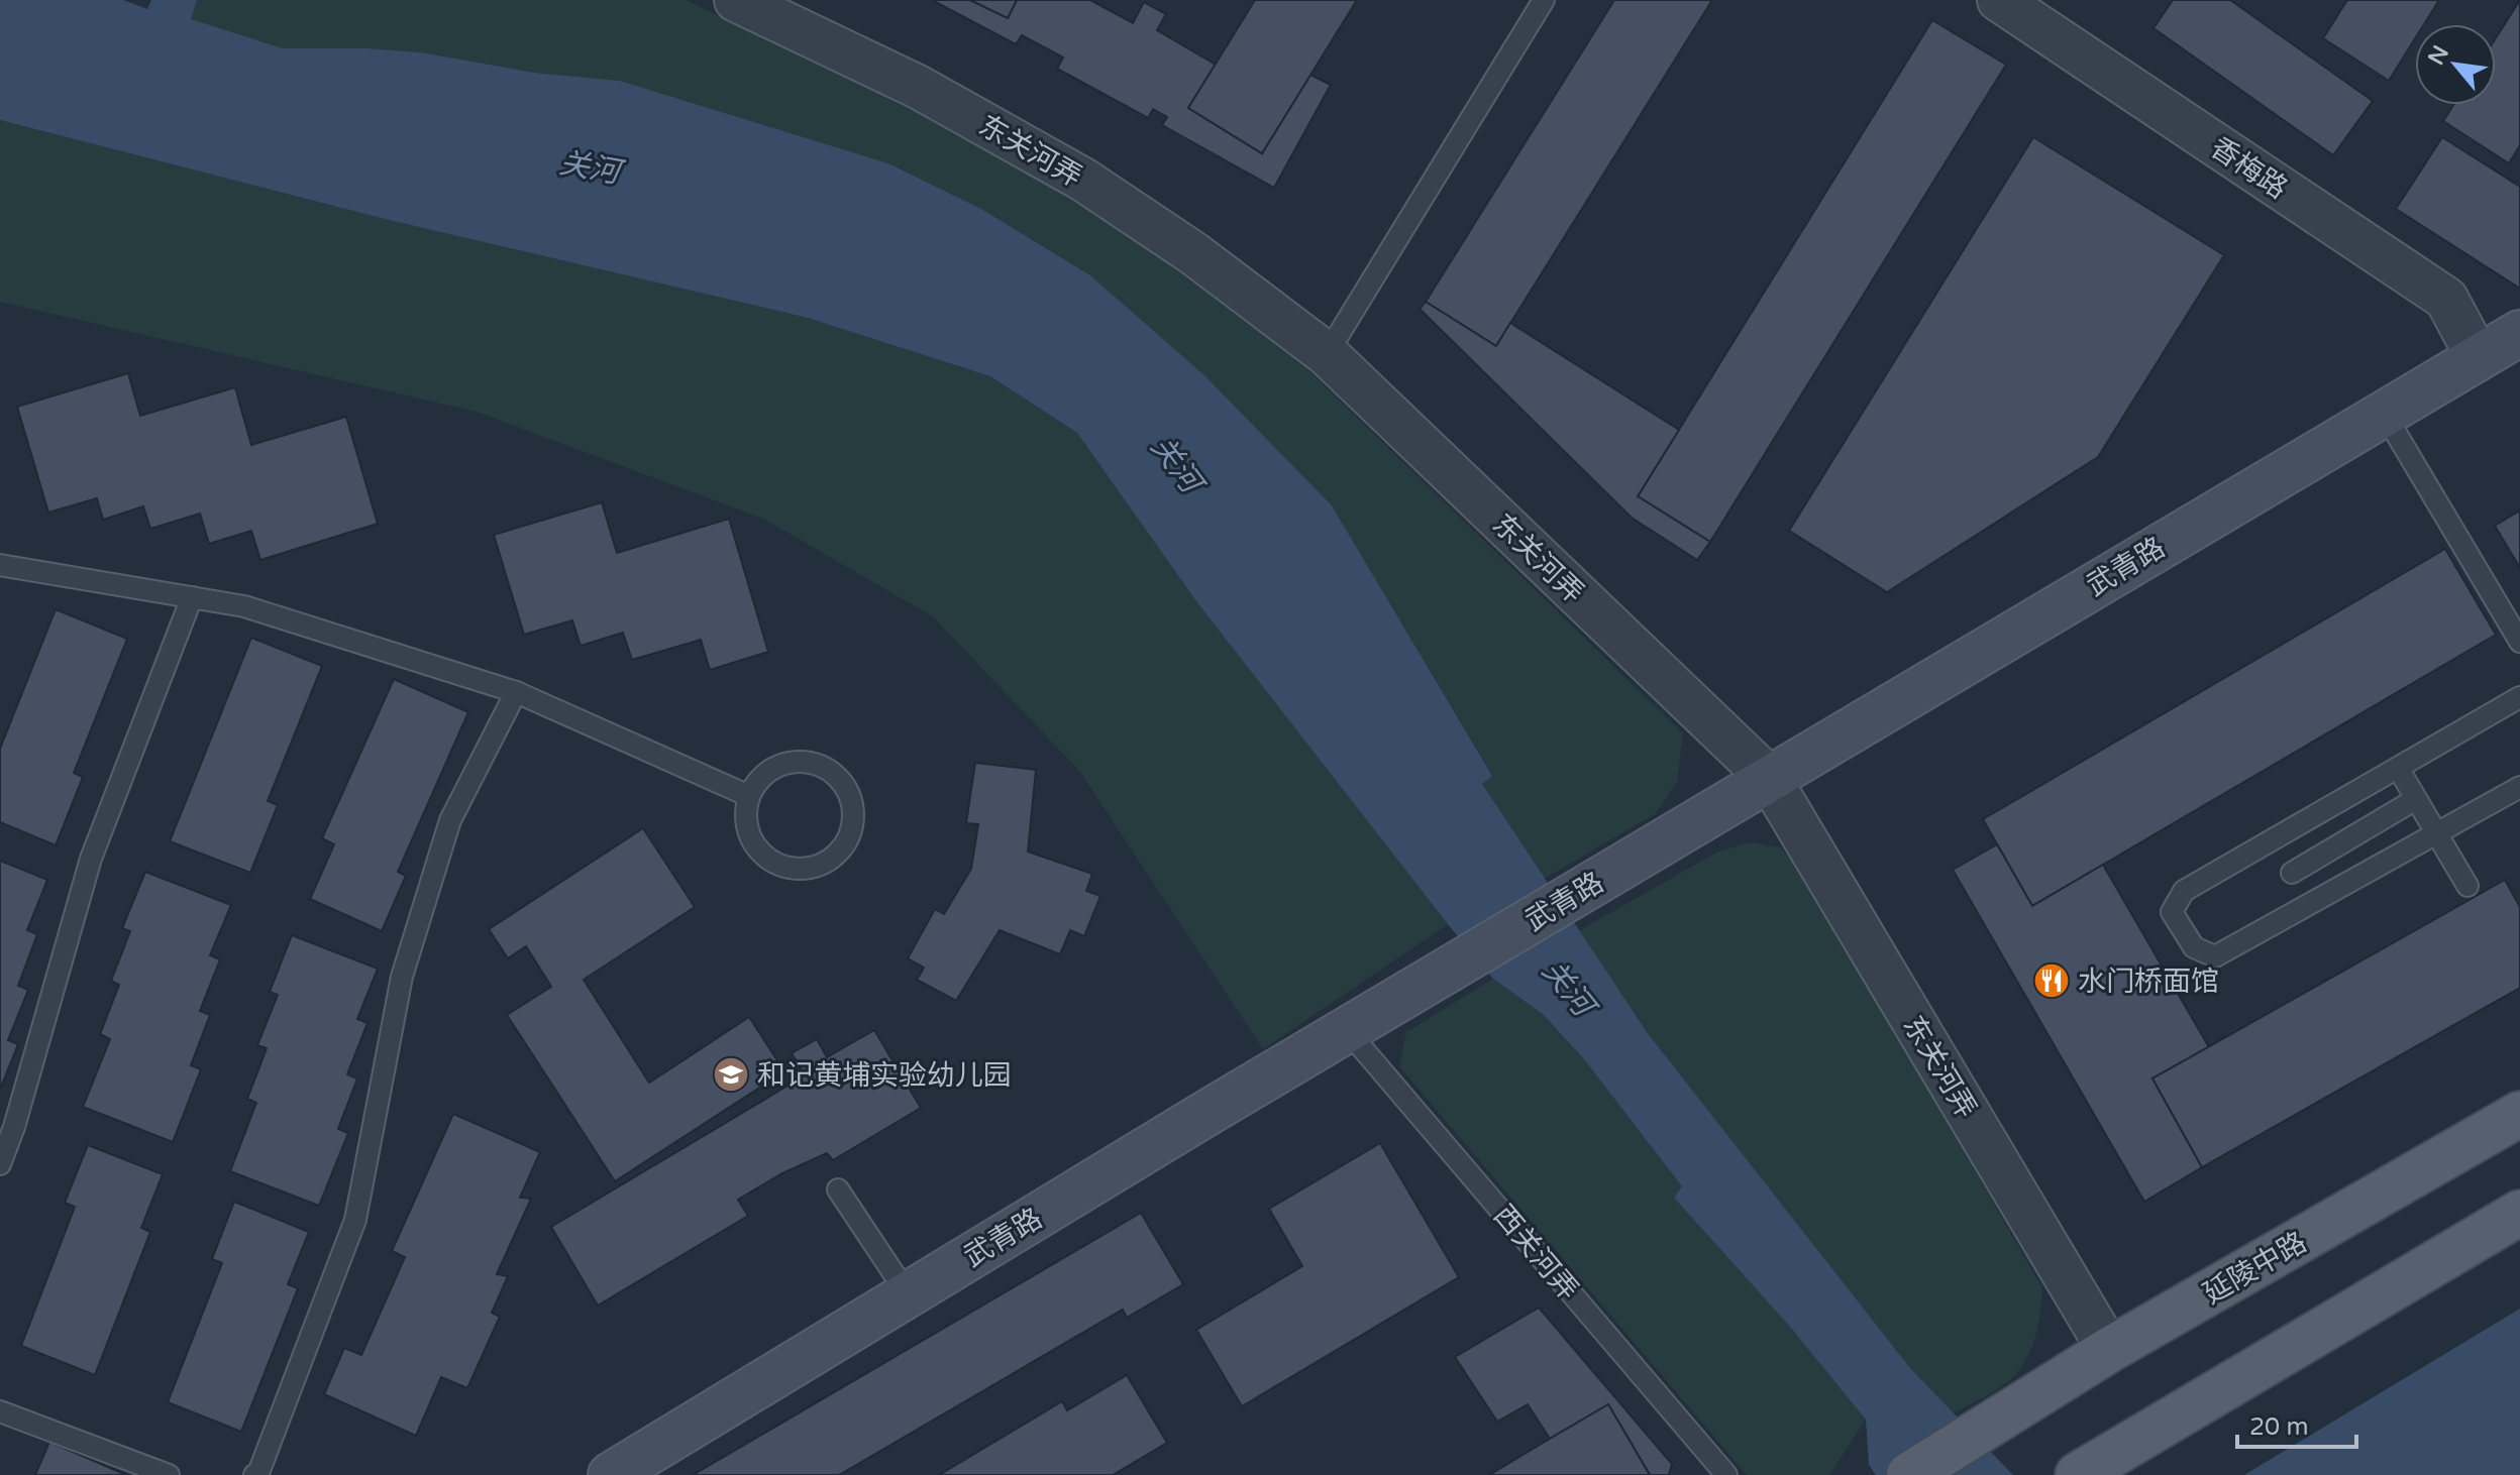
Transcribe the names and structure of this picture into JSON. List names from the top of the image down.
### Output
{
  "streets": {
    "main road": ["延陵中路"],
    "street": ["东关河弄", "香梅路", "武青路"],
    "lane": ["西关河弄"]
  },
  "crossings": [
    ["东关河弄", "武青路"],
    ["东关河弄", "延陵中路"],
    ["香梅路", "武青路"],
    ["武青路", "西关河弄"]
  ],
  "water": ["关河"],
  "places": {
    "restaurant": ["水门桥面馆"],
    "school or university": ["和记黄埔实验幼儿园"]
  },
  "scale_bar": "20 m",
  "north": "top left"
}
